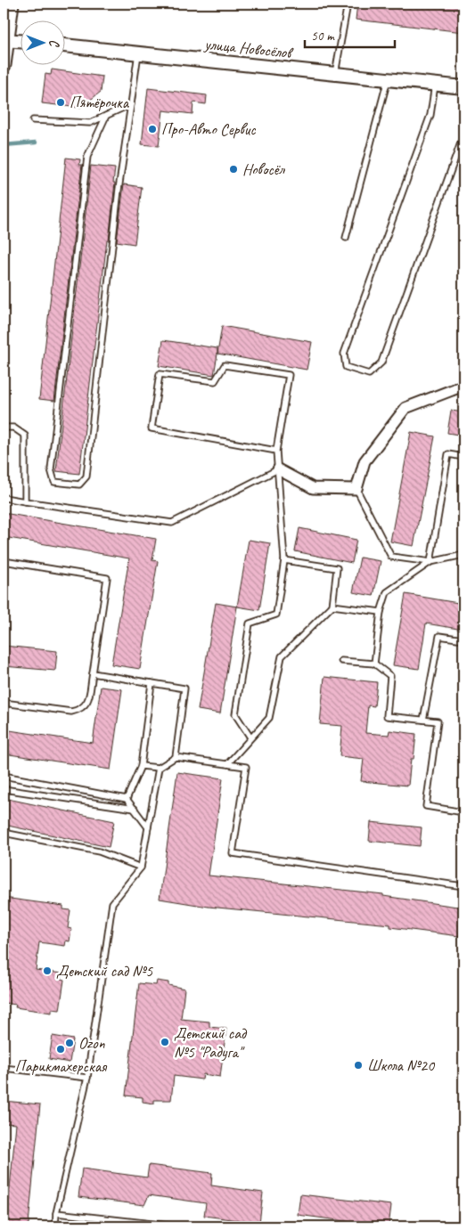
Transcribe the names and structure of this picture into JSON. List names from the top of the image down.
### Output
{
  "streets": {
    "street": ["улица Новосёлов"]
  },
  "places": [
    "Пятёрочка",
    "Про-Авто Сервис",
    "Новосёл",
    "Детский сад №5",
    "Детский сад №5 \"Радуга\"",
    "Ozon",
    "Парикмахерская",
    "Школа №20"
  ],
  "scale_bar": "50 m",
  "north": "right"
}
